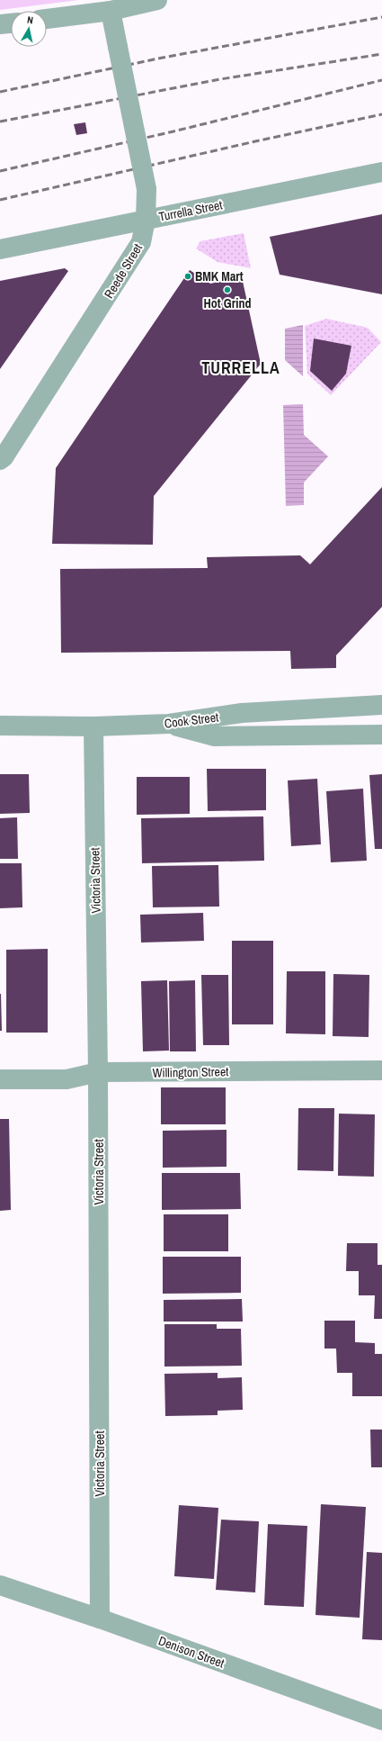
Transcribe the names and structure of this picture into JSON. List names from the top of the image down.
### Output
{
  "streets": {
    "street": [
      "Turrella Street",
      "Reede Street",
      "Cook Street",
      "Victoria Street",
      "Willington Street",
      "Denison Street"
    ]
  },
  "crossings": [
    ["Turrella Street", "Reede Street"],
    ["Cook Street", "Victoria Street"],
    ["Victoria Street", "Willington Street"],
    ["Victoria Street", "Denison Street"]
  ],
  "districts": ["TURRELLA"],
  "places": ["BMK Mart", "Hot Grind"],
  "north": "top"
}
